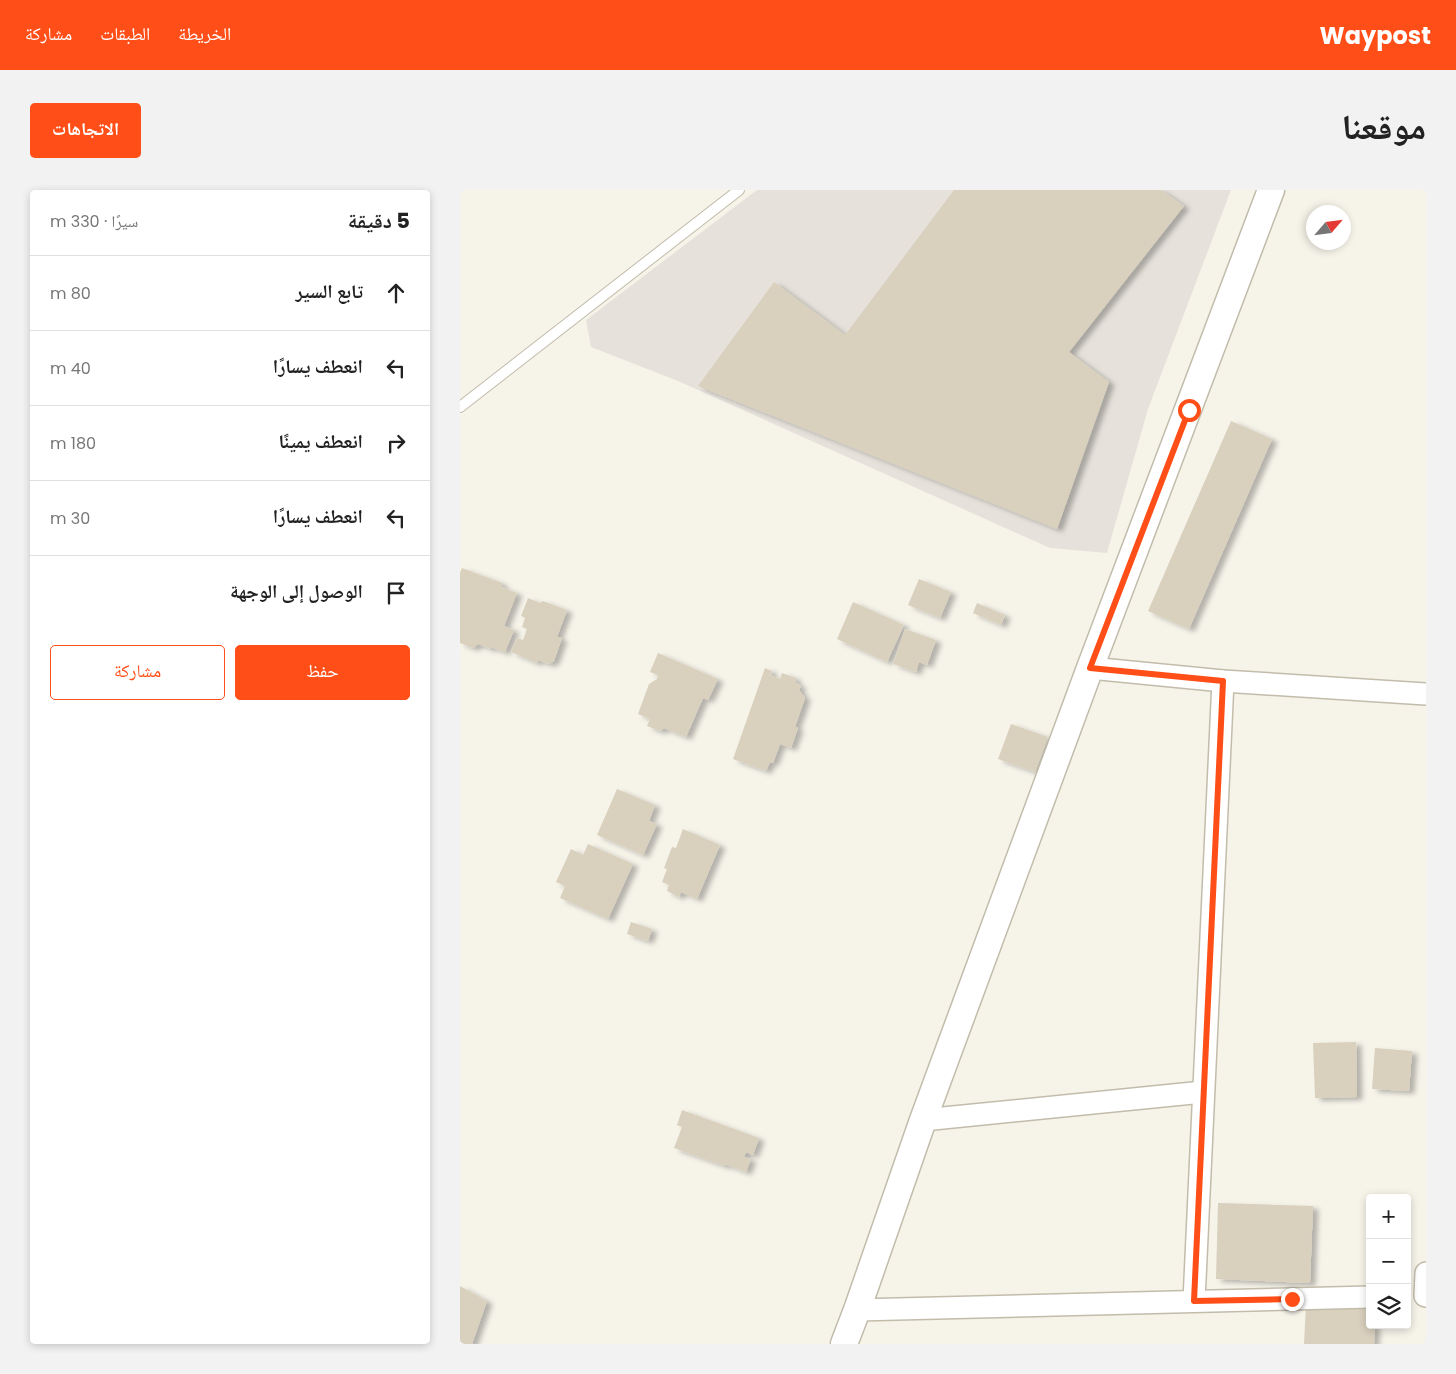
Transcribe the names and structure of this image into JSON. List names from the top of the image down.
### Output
{
  "north": "top right",
  "page": {
    "header": "Waypost",
    "nav": ["الخريطة", "الطبقات", "مشاركة"],
    "title": "موقعنا",
    "buttons": [
      "الاتجاهات",
      ["حفظ", "مشاركة"]
    ],
    "heading": ["5 دقيقة", "سيرًا · 330 m"],
    "list": [
      ["تابع السير", "80 m"],
      ["انعطف يسارًا", "40 m"],
      ["انعطف يمينًا", "180 m"],
      ["انعطف يسارًا", "30 m"],
      "الوصول إلى الوجهة"
    ],
    "map_buttons": ["+", "−"]
  }
}
